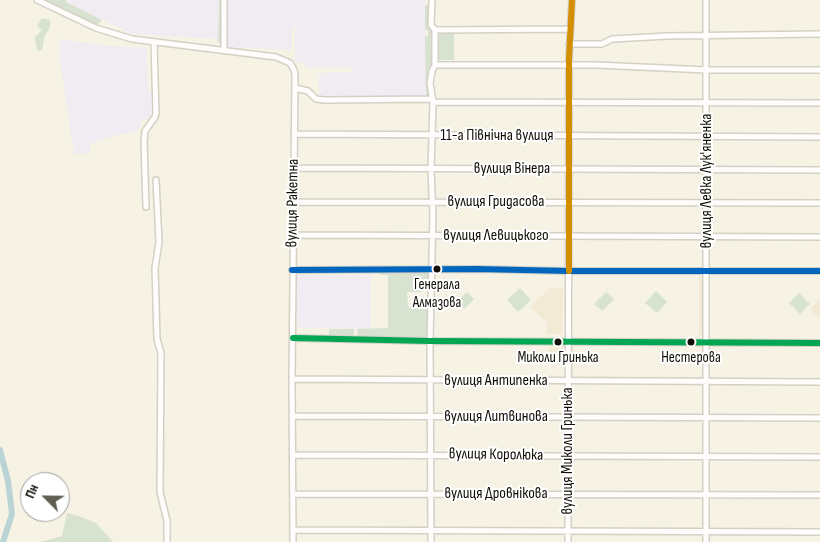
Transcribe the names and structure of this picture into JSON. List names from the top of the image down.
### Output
{
  "streets": {
    "street": [
      "11-а Північна вулиця",
      "вулиця Вінера",
      "вулиця Левка Лук'яненка",
      "вулиця Гридасова",
      "вулиця Ракетна",
      "вулиця Левицького",
      "вулиця Антипенка",
      "вулиця Литвинова",
      "вулиця Миколи Гринька",
      "вулиця Королюка",
      "вулиця Дровнікова"
    ]
  },
  "crossings": [
    ["11-а Північна вулиця", "вулиця Левка Лук'яненка"],
    ["11-а Північна вулиця", "вулиця Ракетна"],
    ["11-а Північна вулиця", "вулиця Миколи Гринька"],
    ["вулиця Вінера", "вулиця Левка Лук'яненка"],
    ["вулиця Вінера", "вулиця Ракетна"],
    ["вулиця Вінера", "вулиця Миколи Гринька"],
    ["вулиця Левка Лук'яненка", "вулиця Гридасова"],
    ["вулиця Левка Лук'яненка", "вулиця Левицького"],
    ["вулиця Левка Лук'яненка", "вулиця Антипенка"],
    ["вулиця Левка Лук'яненка", "вулиця Литвинова"],
    ["вулиця Левка Лук'яненка", "вулиця Королюка"],
    ["вулиця Левка Лук'яненка", "вулиця Дровнікова"],
    ["вулиця Гридасова", "вулиця Ракетна"],
    ["вулиця Гридасова", "вулиця Миколи Гринька"],
    ["вулиця Ракетна", "вулиця Левицького"],
    ["вулиця Ракетна", "вулиця Антипенка"],
    ["вулиця Ракетна", "вулиця Литвинова"],
    ["вулиця Ракетна", "вулиця Королюка"],
    ["вулиця Ракетна", "вулиця Дровнікова"],
    ["вулиця Левицького", "вулиця Миколи Гринька"],
    ["вулиця Антипенка", "вулиця Миколи Гринька"],
    ["вулиця Литвинова", "вулиця Миколи Гринька"],
    ["вулиця Миколи Гринька", "вулиця Королюка"],
    ["вулиця Миколи Гринька", "вулиця Дровнікова"]
  ],
  "places": ["Генерала Алмазова", "Миколи Гринька", "Нестерова"],
  "north": "top left"
}
